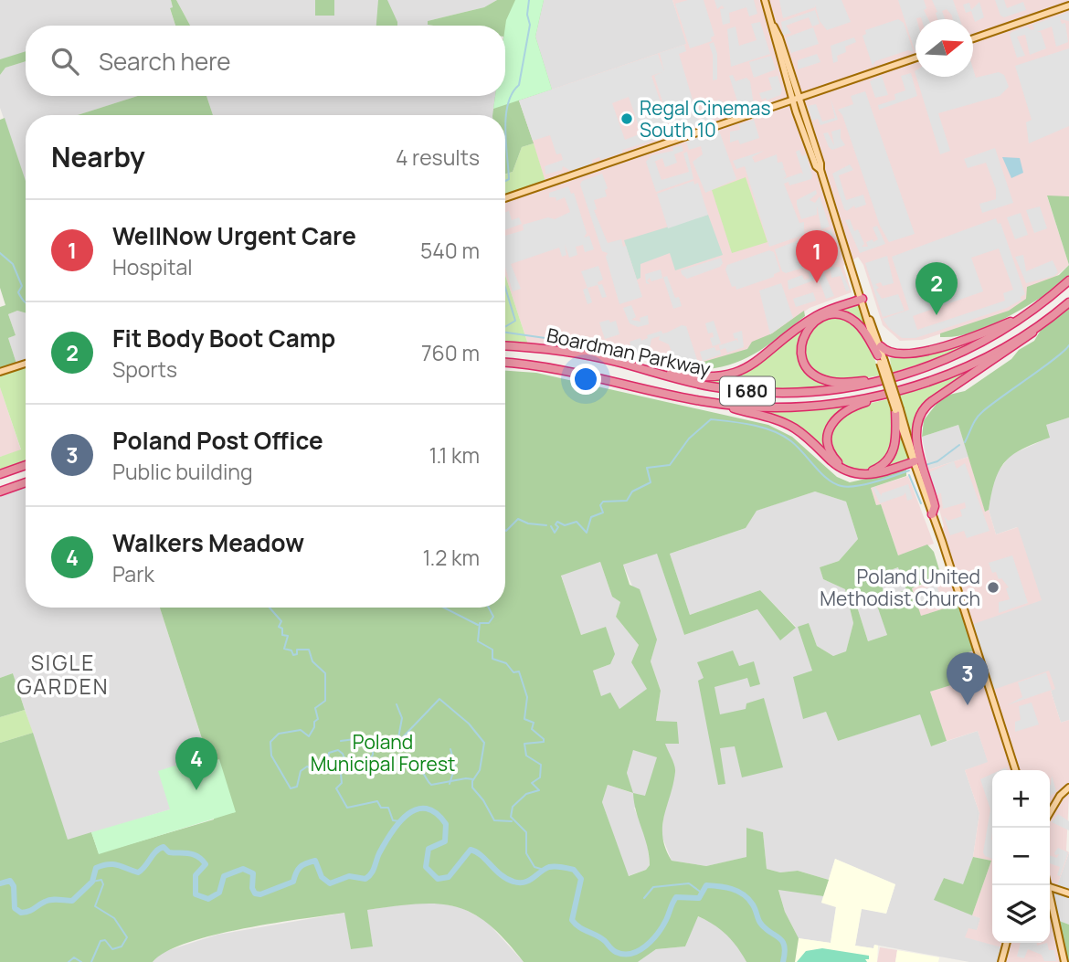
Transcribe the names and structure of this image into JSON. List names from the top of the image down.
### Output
{
  "streets": {
    "highway": ["Boardman Parkway", "I 680"]
  },
  "districts": ["SIGLE GARDEN"],
  "parks": ["Poland Municipal Forest"],
  "places": ["Regal Cinemas South 10", "Poland United Methodist Church"],
  "north": "right",
  "page": {
    "search": "Search here",
    "heading": ["Nearby", "4 results"],
    "list": [
      {
        "mark": "1",
        "name": "WellNow Urgent Care",
        "note": "Hospital",
        "value": "540 m"
      },
      {
        "mark": "2",
        "name": "Fit Body Boot Camp",
        "note": "Sports",
        "value": "760 m"
      },
      {
        "mark": "3",
        "name": "Poland Post Office",
        "note": "Public building",
        "value": "1.1 km"
      },
      {
        "mark": "4",
        "name": "Walkers Meadow",
        "note": "Park",
        "value": "1.2 km"
      }
    ],
    "pins": [
      "1",
      "2",
      "3",
      "4"
    ],
    "map_buttons": ["+", "−"]
  }
}
